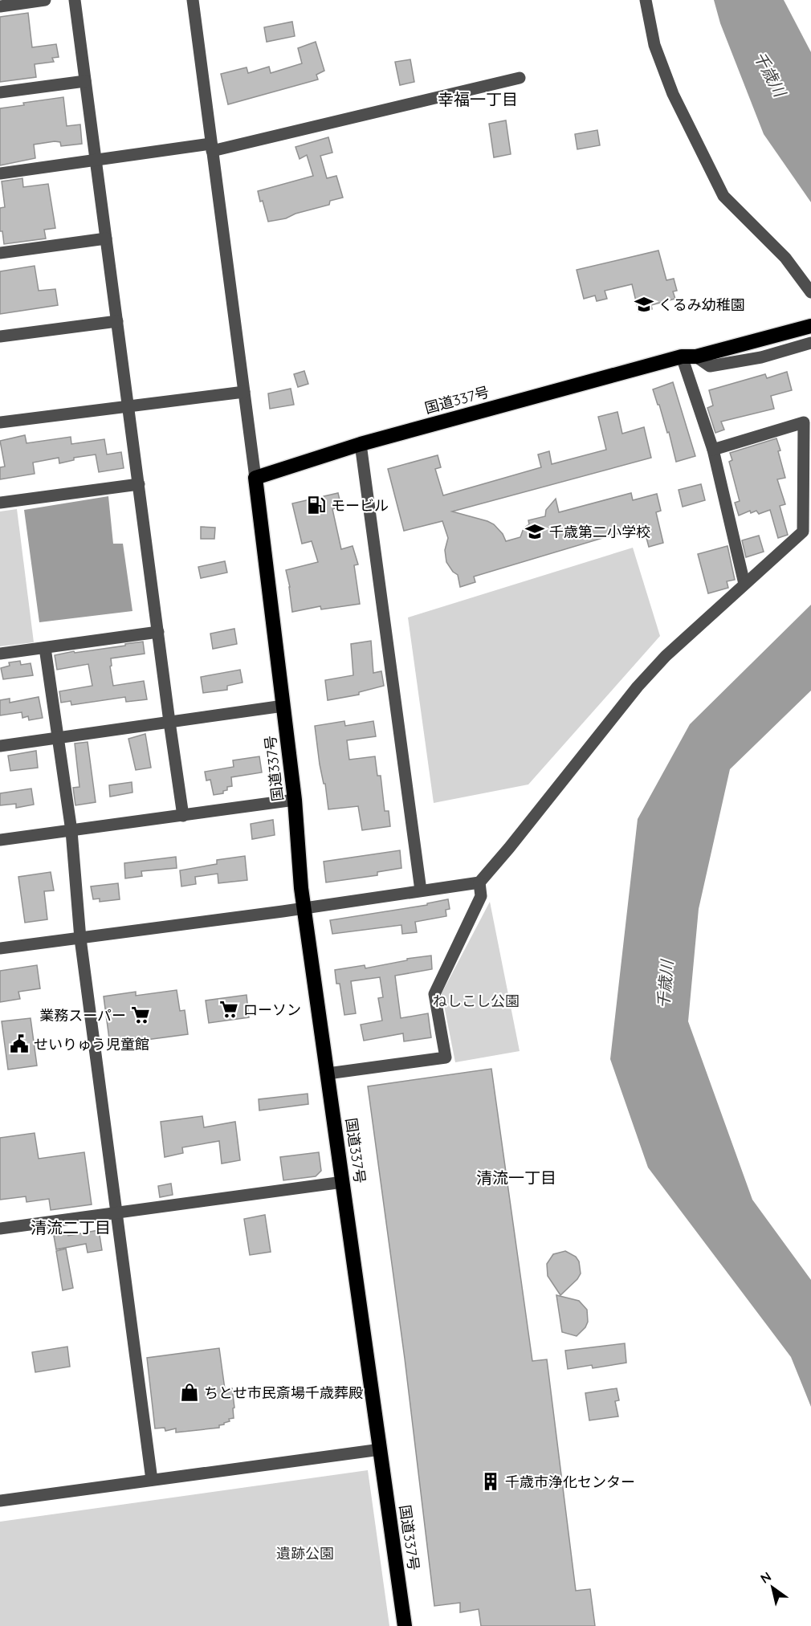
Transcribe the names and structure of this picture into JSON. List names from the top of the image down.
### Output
{
  "streets": {
    "highway": ["国道337号"]
  },
  "districts": ["幸福一丁目", "清流一丁目", "清流二丁目"],
  "water": ["千歳川"],
  "parks": ["ねしこし公園", "遺跡公園"],
  "places": {
    "school or university": ["くるみ幼稚園", "千歳第二小学校"],
    "fuel station": ["モービル"],
    "supermarket": ["ローソン", "業務スーパー"],
    "public building": ["せいりゅう児童館"],
    "shop": ["ちとせ市民斎場千歳葬殿"],
    "building": ["千歳市浄化センター"]
  },
  "north": "top left"
}
